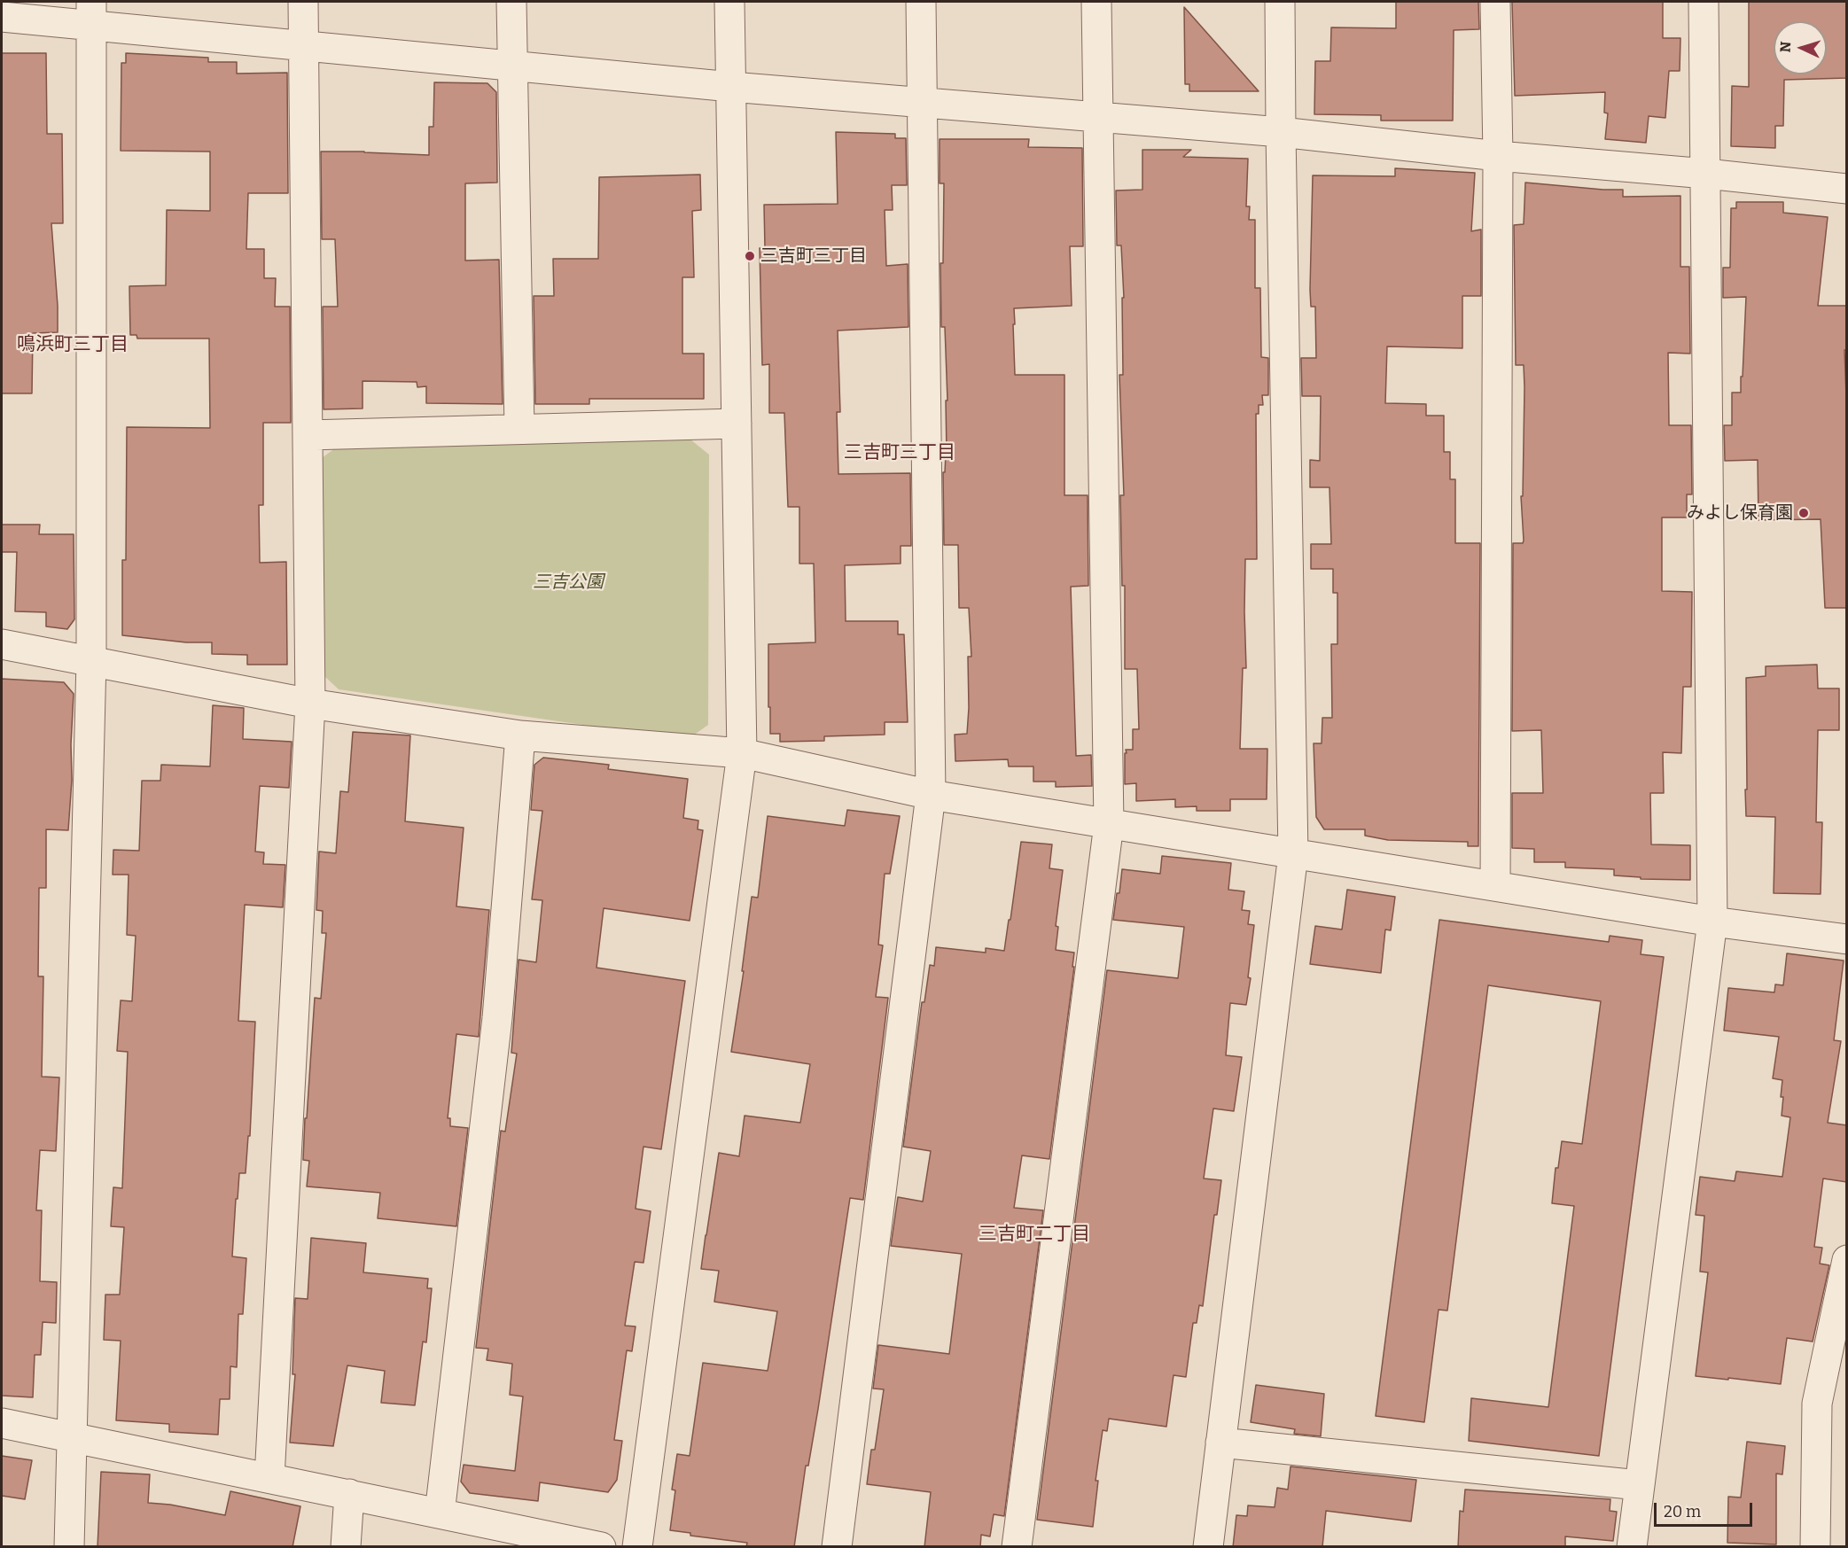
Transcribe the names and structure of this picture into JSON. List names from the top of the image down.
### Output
{
  "districts": ["鳴浜町三丁目", "三吉町三丁目", "三吉町二丁目"],
  "parks": ["三吉公園"],
  "places": ["三吉町三丁目", "みよし保育園"],
  "scale_bar": "20 m",
  "north": "left"
}
